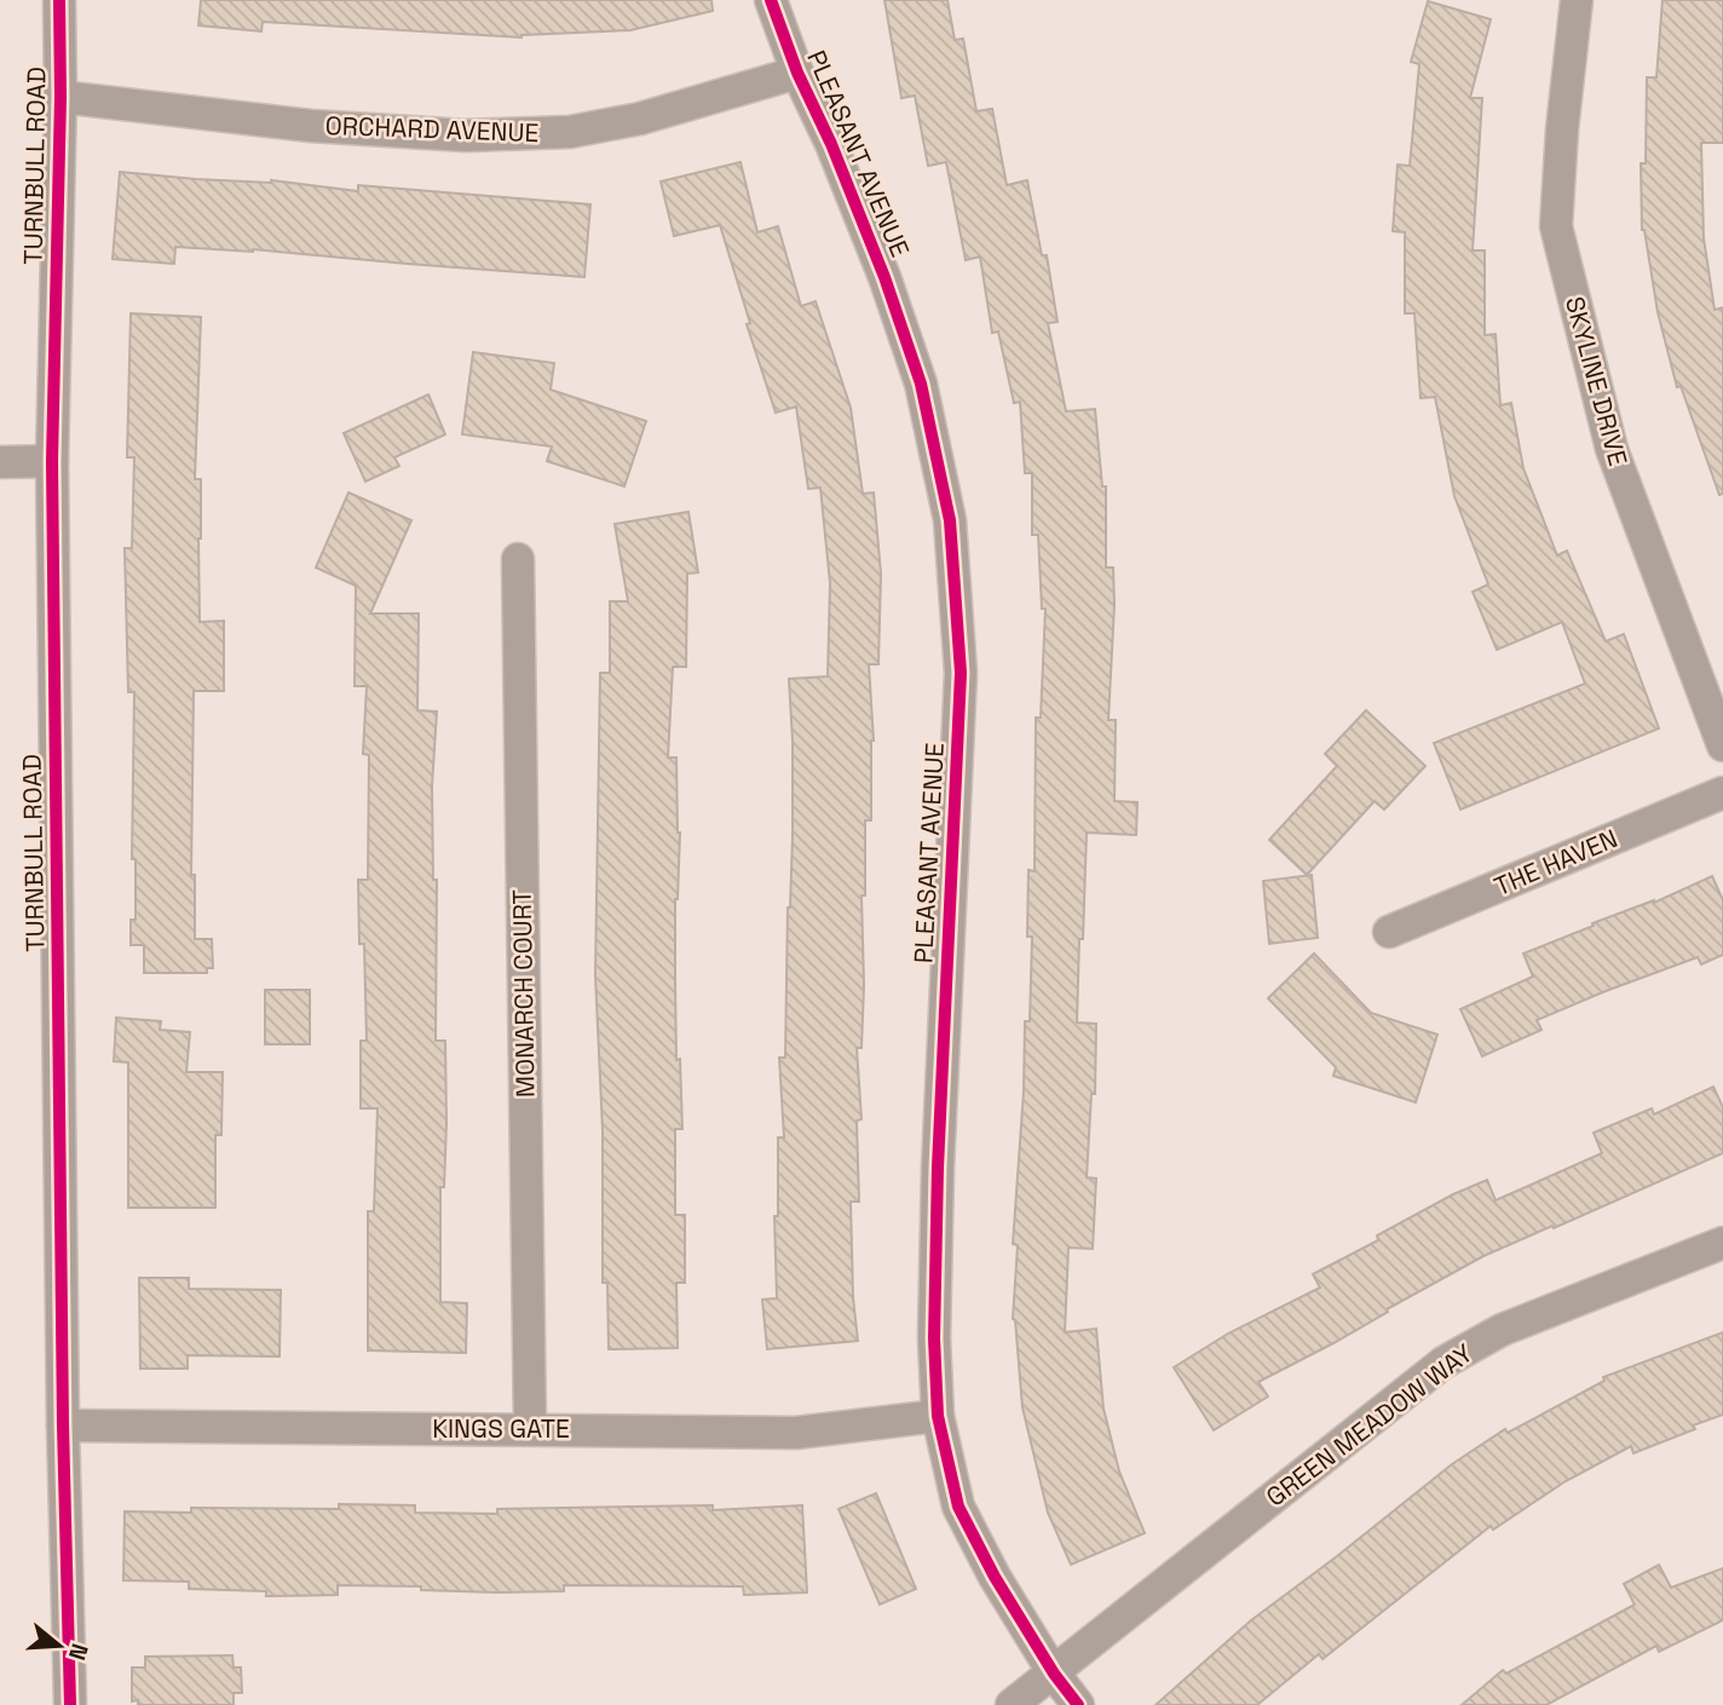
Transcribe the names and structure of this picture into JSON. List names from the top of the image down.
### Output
{
  "streets": {
    "street": [
      "ORCHARD AVENUE",
      "PLEASANT AVENUE",
      "TURNBULL ROAD",
      "SKYLINE DRIVE",
      "THE HAVEN",
      "MONARCH COURT",
      "GREEN MEADOW WAY",
      "KINGS GATE"
    ]
  },
  "crossings": [
    ["ORCHARD AVENUE", "PLEASANT AVENUE"],
    ["ORCHARD AVENUE", "TURNBULL ROAD"],
    ["PLEASANT AVENUE", "GREEN MEADOW WAY"],
    ["PLEASANT AVENUE", "KINGS GATE"],
    ["TURNBULL ROAD", "KINGS GATE"],
    ["MONARCH COURT", "KINGS GATE"]
  ],
  "north": "right"
}
